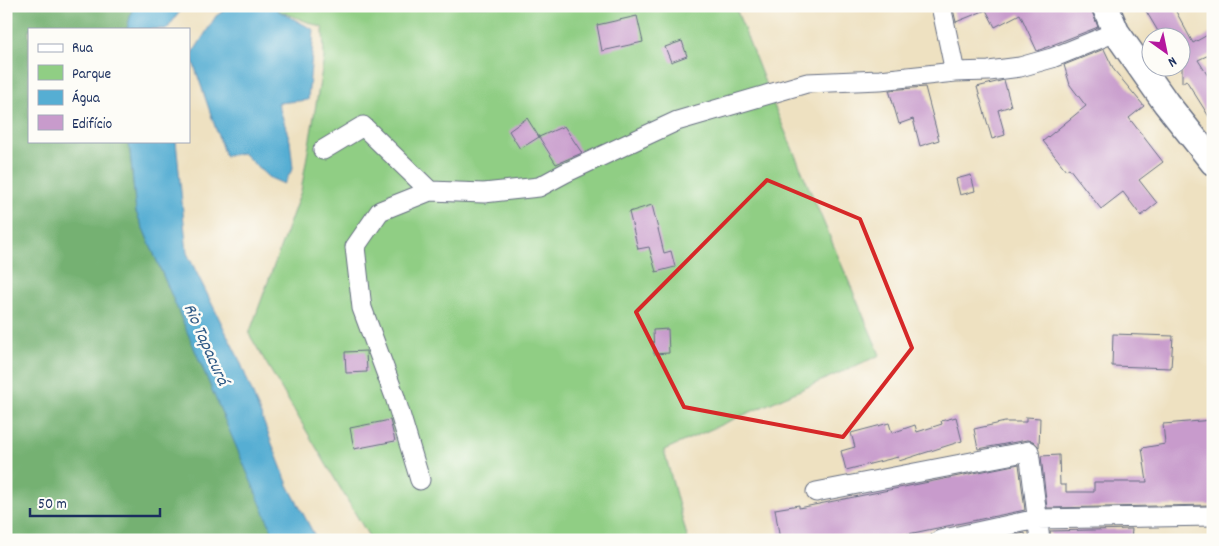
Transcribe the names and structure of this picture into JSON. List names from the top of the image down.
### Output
{
  "water": ["Rio Tapacurá"],
  "legend": [
    "Rua",
    "Parque",
    "Água",
    "Edifício"
  ],
  "scale_bar": "50 m",
  "north": "bottom right"
}
